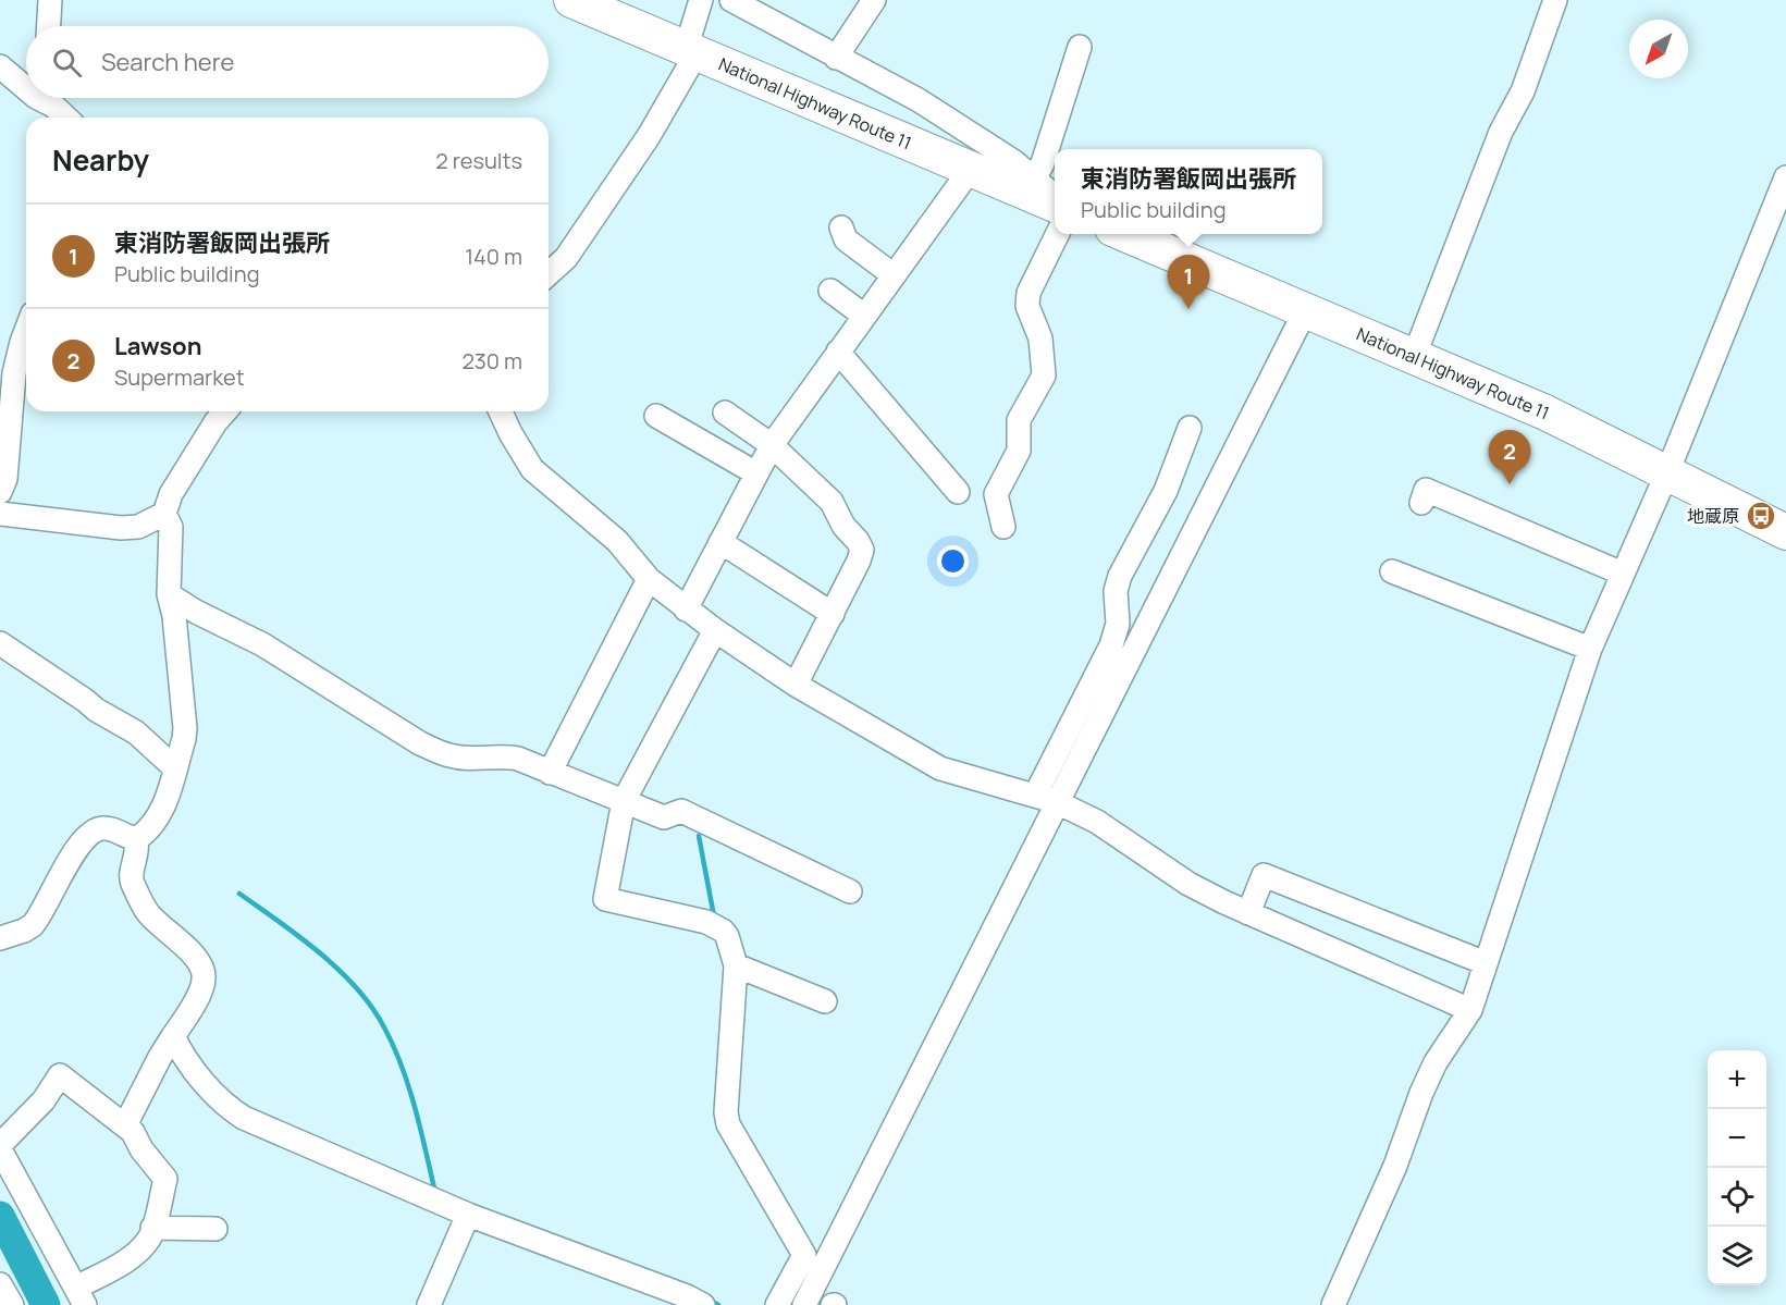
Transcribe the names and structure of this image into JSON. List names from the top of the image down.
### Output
{
  "streets": {
    "highway": ["National Highway Route 11"]
  },
  "places": {
    "bus stop": ["地蔵原"]
  },
  "north": "bottom left",
  "page": {
    "search": "Search here",
    "heading": ["Nearby", "2 results"],
    "popup": ["東消防署飯岡出張所", "Public building"],
    "list": [
      {
        "mark": "1",
        "name": "東消防署飯岡出張所",
        "note": "Public building",
        "value": "140 m"
      },
      {
        "mark": "2",
        "name": "Lawson",
        "note": "Supermarket",
        "value": "230 m"
      }
    ],
    "pins": ["1", "2"],
    "map_buttons": ["+", "−"]
  }
}
